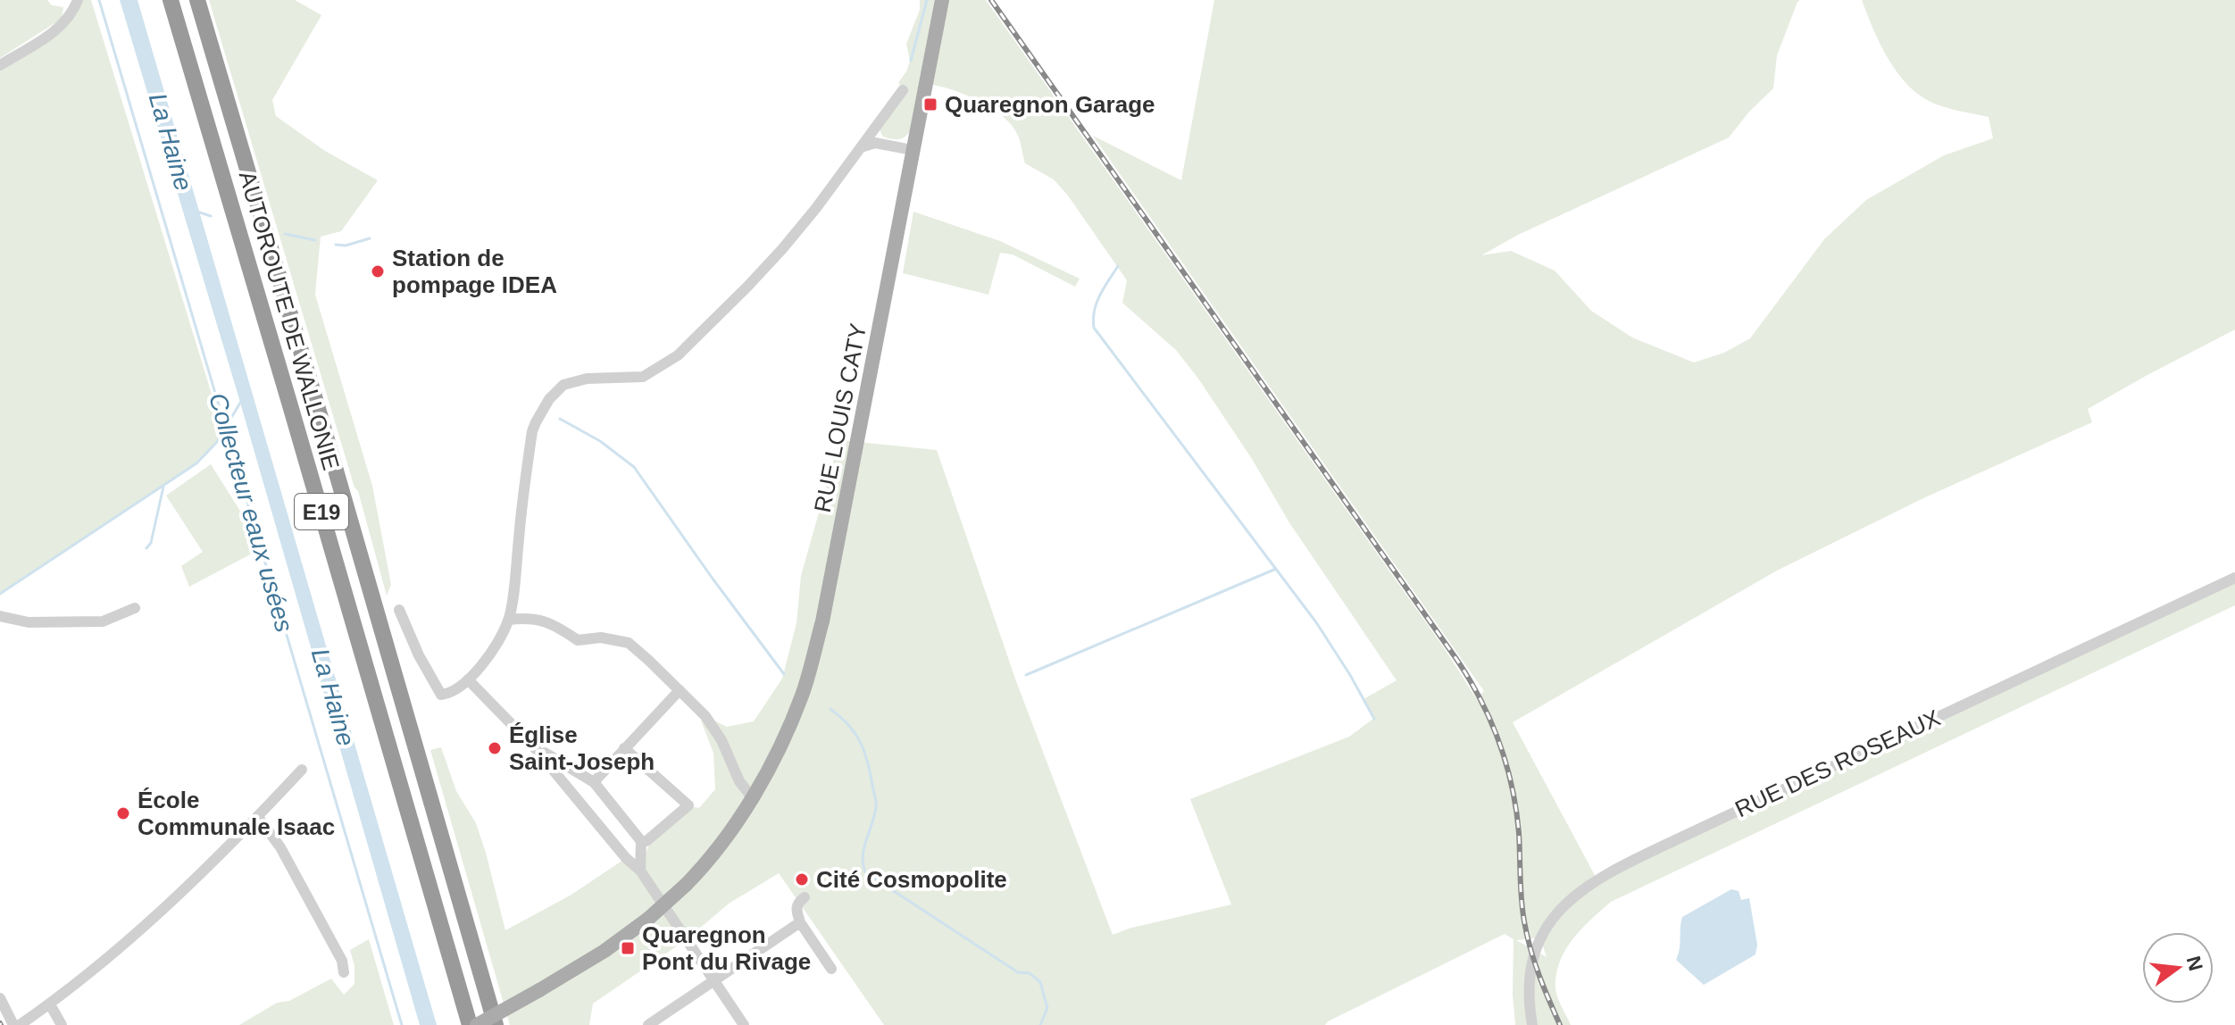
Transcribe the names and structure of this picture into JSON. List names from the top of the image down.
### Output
{
  "streets": {
    "highway": ["AUTOROUTE DE WALLONIE", "E19"],
    "main road": ["RUE LOUIS CATY"],
    "street": ["RUE DES ROSEAUX"]
  },
  "water": ["La Haine", "Collecteur eaux usées"],
  "places": {
    "transit": ["Quaregnon Garage", "Quaregnon Pont du Rivage"],
    "other": [
      "Station de pompage IDEA",
      "Église Saint-Joseph",
      "École Communale Isaac",
      "Cité Cosmopolite"
    ]
  },
  "north": "right"
}
